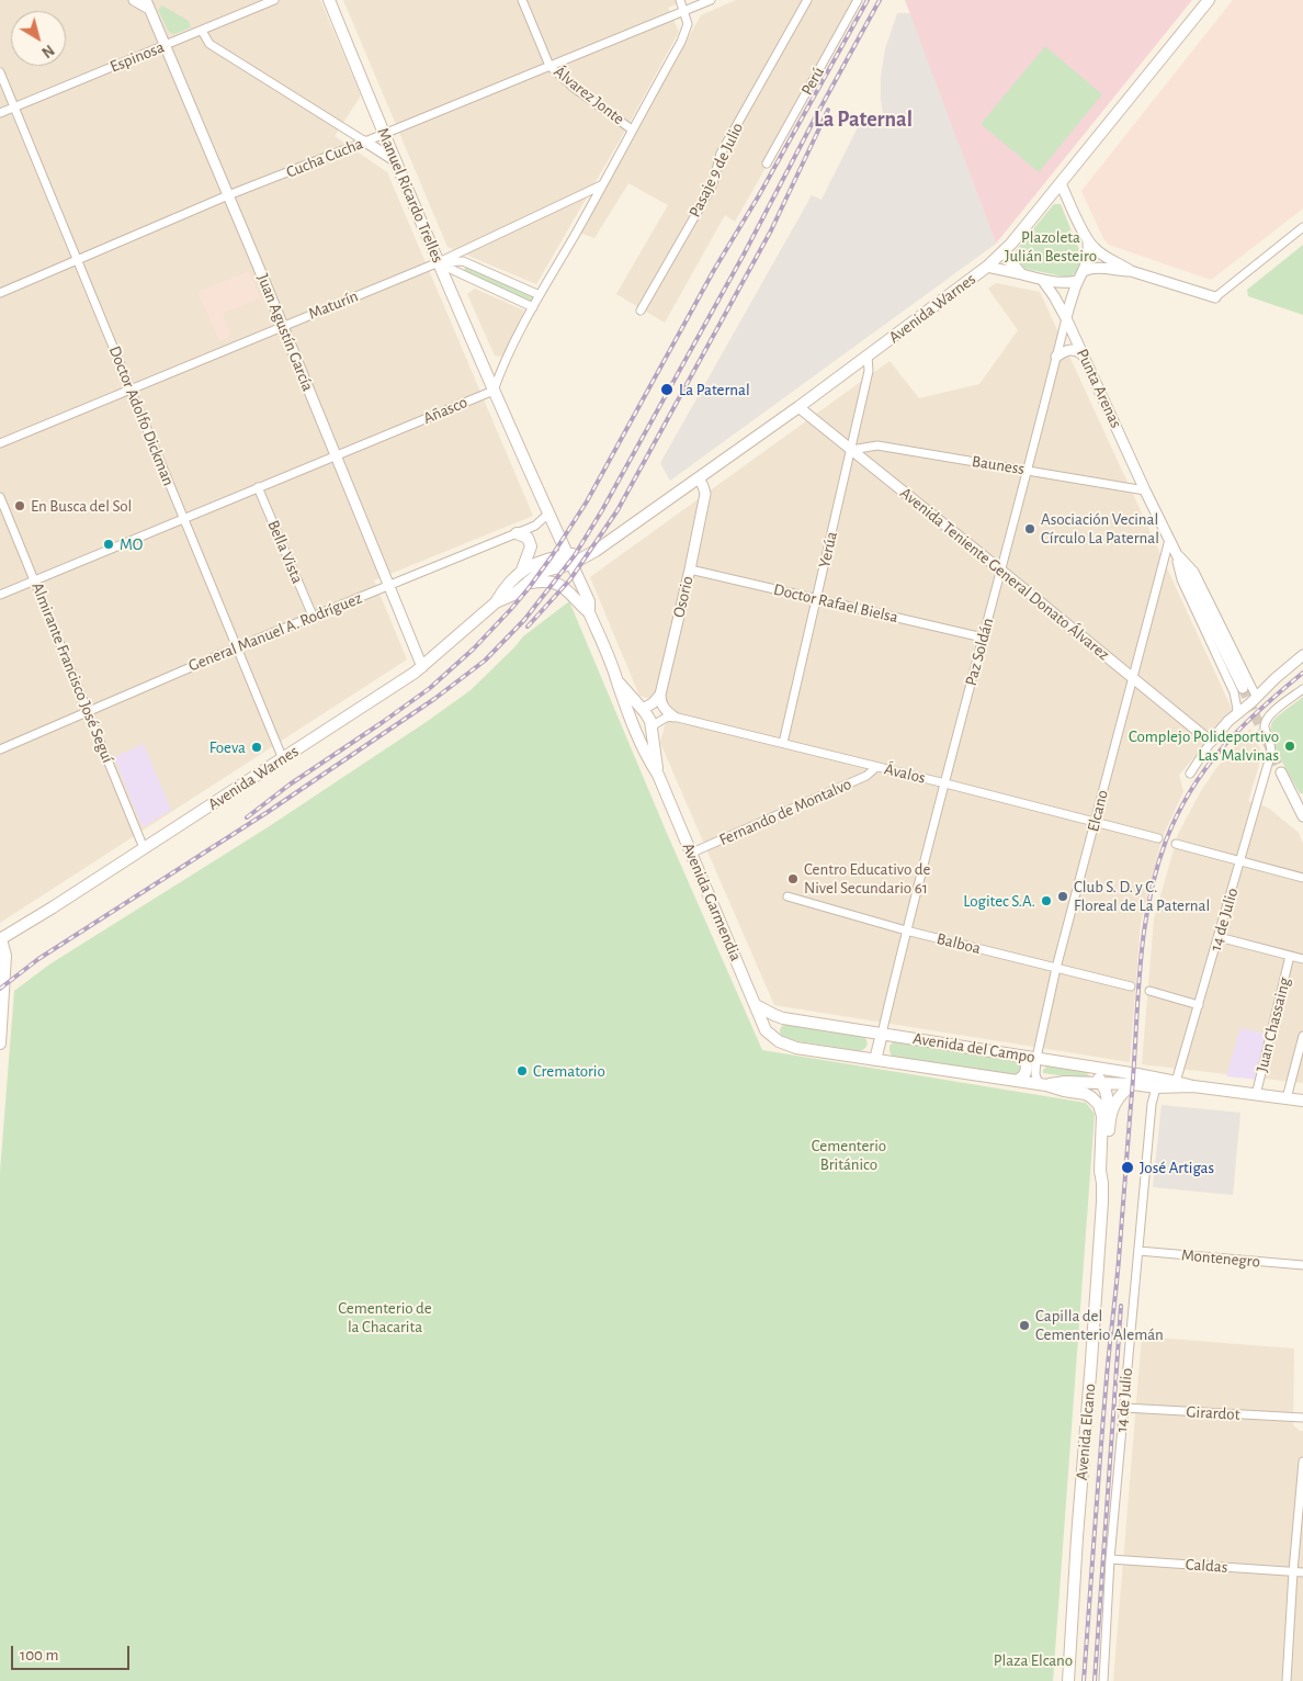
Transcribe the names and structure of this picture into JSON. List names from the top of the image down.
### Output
{
  "streets": {
    "main road": [
      "Manuel Ricardo Trelles",
      "Avenida Warnes",
      "Avenida Garmendia",
      "Avenida del Campo",
      "Avenida Elcano"
    ],
    "street": [
      "Espinosa",
      "Perú",
      "Álvarez Jonte",
      "Cucha Cucha",
      "Pasaje 9 de Julio",
      "Maturín",
      "Juan Agustín García",
      "Punta Arenas",
      "Añasco",
      "Doctor Adolfo Dickman",
      "Bauness",
      "Yerúa",
      "Bella Vista",
      "Avenida Teniente General Donato Álvarez",
      "Osorio",
      "Doctor Rafael Bielsa",
      "General Manuel A. Rodríguez",
      "Paz Soldán",
      "Almirante Francisco José Seguí",
      "Ávalos",
      "Elcano",
      "Fernando de Montalvo",
      "14 de Julio",
      "Balboa",
      "Juan Chassaing",
      "Montenegro",
      "Girardot",
      "Caldas"
    ]
  },
  "crossings": [
    ["Espinosa", "Juan Agustín García"],
    ["Espinosa", "Doctor Adolfo Dickman"],
    ["Álvarez Jonte", "Cucha Cucha"],
    ["Cucha Cucha", "Manuel Ricardo Trelles"],
    ["Cucha Cucha", "Juan Agustín García"],
    ["Cucha Cucha", "Doctor Adolfo Dickman"],
    ["Manuel Ricardo Trelles", "Maturín"],
    ["Manuel Ricardo Trelles", "Añasco"],
    ["Manuel Ricardo Trelles", "General Manuel A. Rodríguez"],
    ["Manuel Ricardo Trelles", "Avenida Garmendia"],
    ["Maturín", "Juan Agustín García"],
    ["Maturín", "Doctor Adolfo Dickman"],
    ["Avenida Warnes", "Juan Agustín García"],
    ["Avenida Warnes", "Doctor Adolfo Dickman"],
    ["Avenida Warnes", "Yerúa"],
    ["Avenida Warnes", "Avenida Teniente General Donato Álvarez"],
    ["Avenida Warnes", "Osorio"],
    ["Avenida Warnes", "Almirante Francisco José Seguí"],
    ["Avenida Warnes", "Avenida Garmendia"],
    ["Juan Agustín García", "Añasco"],
    ["Juan Agustín García", "General Manuel A. Rodríguez"],
    ["Punta Arenas", "Bauness"],
    ["Punta Arenas", "Paz Soldán"],
    ["Punta Arenas", "Elcano"],
    ["Añasco", "Doctor Adolfo Dickman"],
    ["Añasco", "Bella Vista"],
    ["Añasco", "Almirante Francisco José Seguí"],
    ["Doctor Adolfo Dickman", "General Manuel A. Rodríguez"],
    ["Bauness", "Yerúa"],
    ["Bauness", "Avenida Teniente General Donato Álvarez"],
    ["Bauness", "Paz Soldán"],
    ["Yerúa", "Avenida Teniente General Donato Álvarez"],
    ["Yerúa", "Doctor Rafael Bielsa"],
    ["Yerúa", "Ávalos"],
    ["Bella Vista", "General Manuel A. Rodríguez"],
    ["Avenida Teniente General Donato Álvarez", "Paz Soldán"],
    ["Avenida Teniente General Donato Álvarez", "Elcano"],
    ["Osorio", "Doctor Rafael Bielsa"],
    ["Doctor Rafael Bielsa", "Paz Soldán"],
    ["General Manuel A. Rodríguez", "Almirante Francisco José Seguí"],
    ["General Manuel A. Rodríguez", "Avenida Garmendia"],
    ["Paz Soldán", "Ávalos"],
    ["Paz Soldán", "Balboa"],
    ["Paz Soldán", "Avenida del Campo"],
    ["Ávalos", "Elcano"],
    ["Ávalos", "Fernando de Montalvo"],
    ["Elcano", "Balboa"],
    ["Elcano", "Avenida del Campo"],
    ["Fernando de Montalvo", "Avenida Garmendia"],
    ["Avenida Garmendia", "Avenida del Campo"],
    ["14 de Julio", "Avenida del Campo"],
    ["14 de Julio", "Montenegro"],
    ["14 de Julio", "Girardot"],
    ["14 de Julio", "Caldas"],
    ["Juan Chassaing", "Avenida del Campo"],
    ["Avenida del Campo", "Avenida Elcano"]
  ],
  "districts": ["La Paternal"],
  "parks": [
    "Plazoleta Julián Besteiro",
    "Cementerio Británico",
    "Cementerio de la Chacarita",
    "Plaza Elcano"
  ],
  "places": [
    "La Paternal",
    "En Busca del Sol",
    "Asociación Vecinal Círculo La Paternal",
    "MO",
    "Complejo Polideportivo Las Malvinas",
    "Foeva",
    "Centro Educativo de Nivel Secundario 61",
    "Club S. D. y C. Floreal de La Paternal",
    "Logitec S.A.",
    "Crematorio",
    "José Artigas",
    "Capilla del Cementerio Alemán"
  ],
  "scale_bar": "100 m",
  "north": "bottom right"
}
